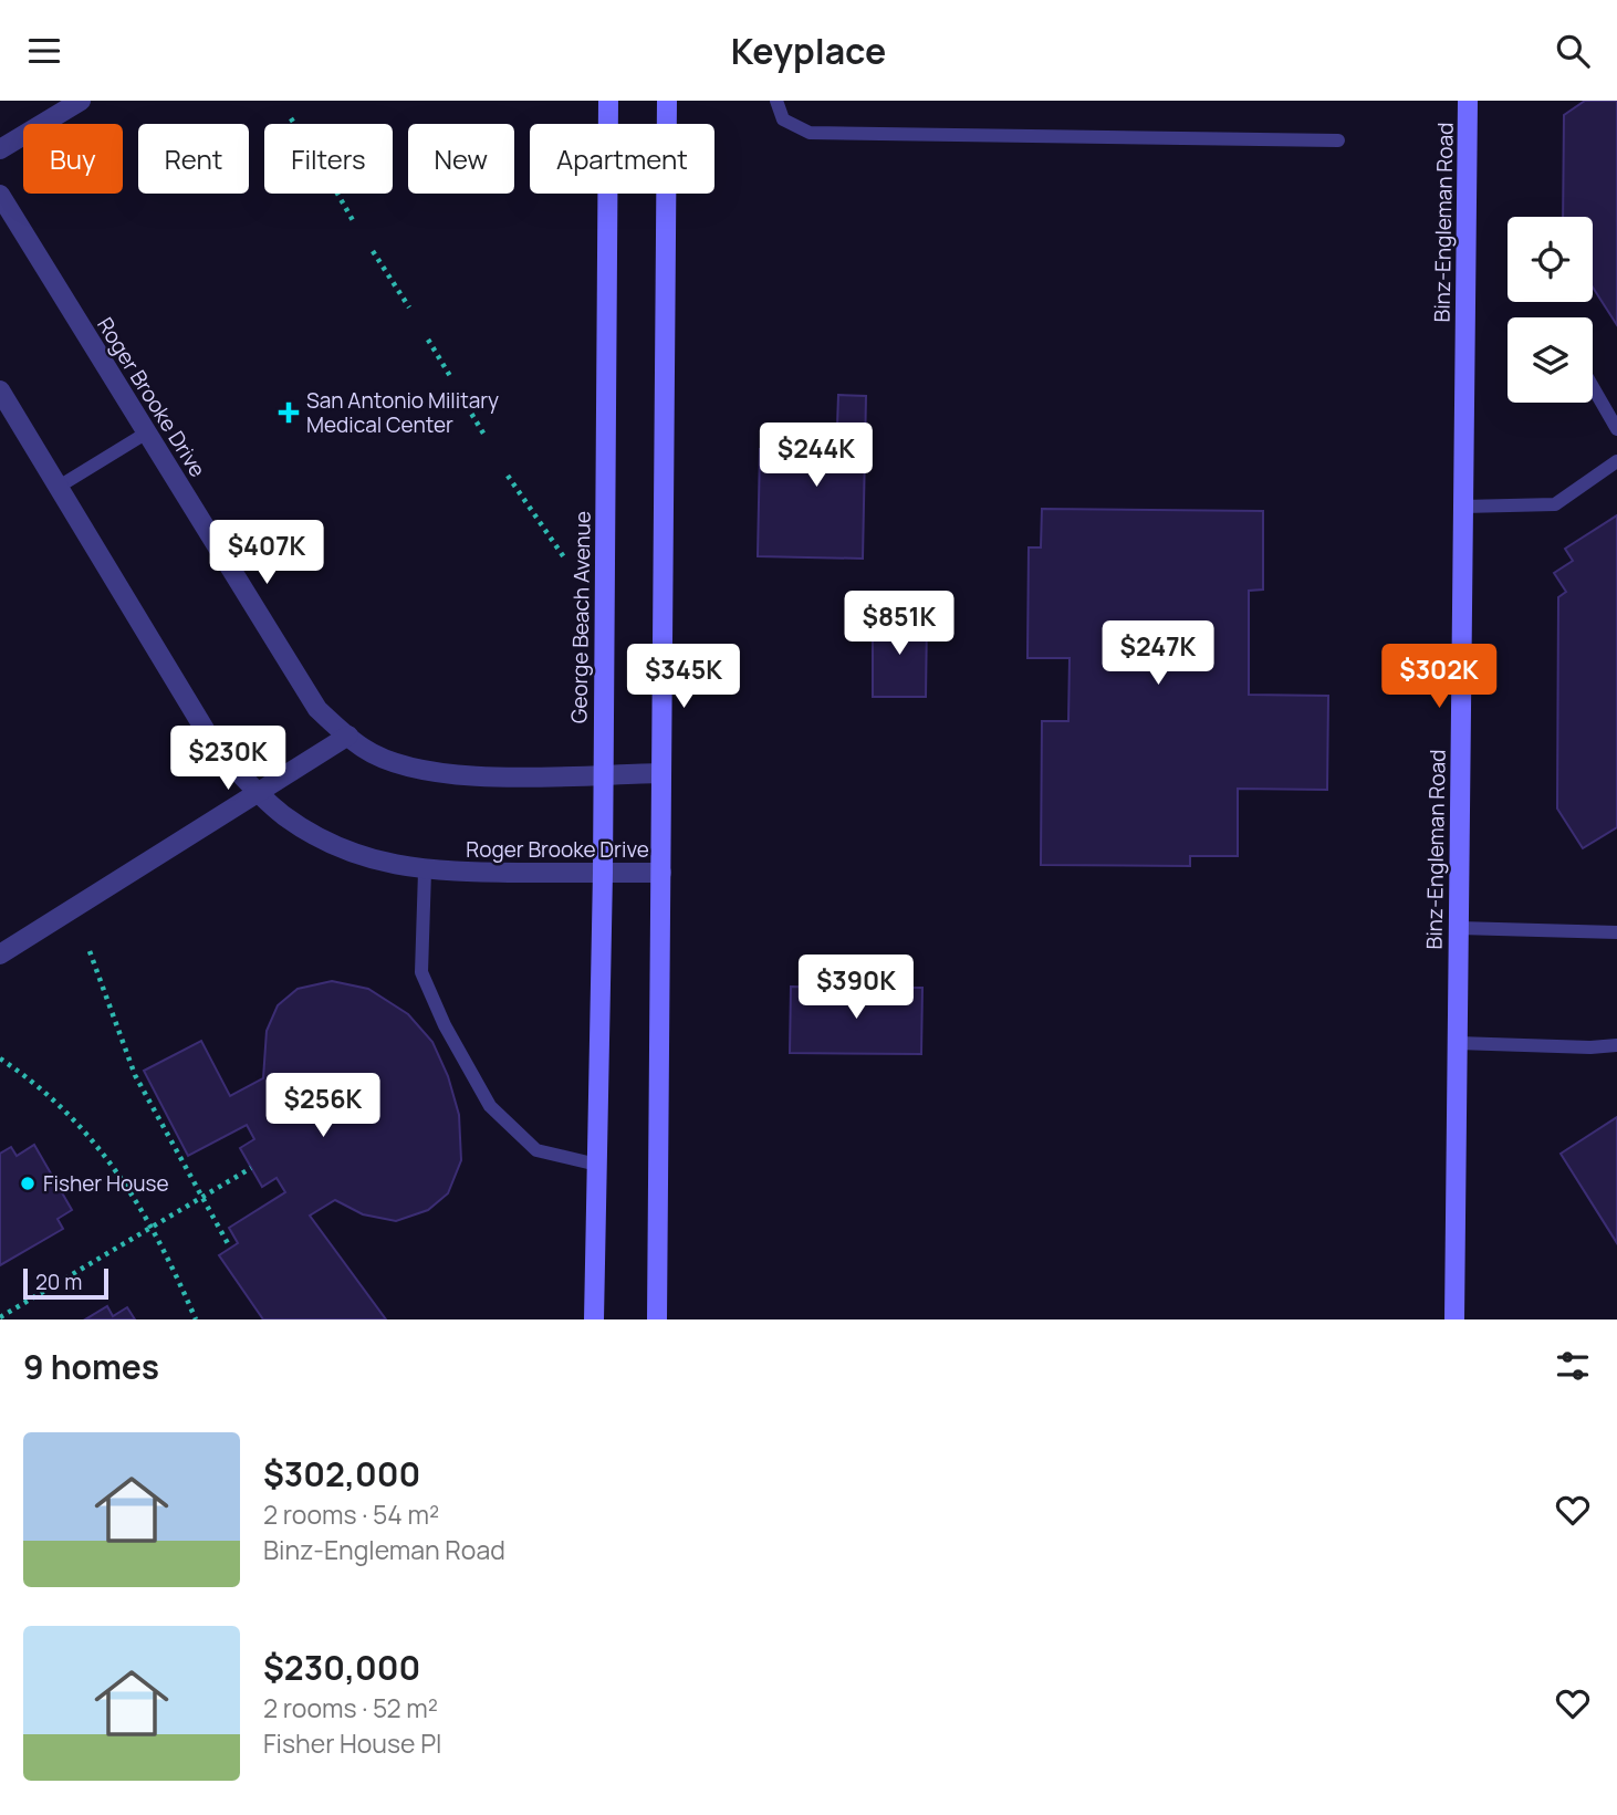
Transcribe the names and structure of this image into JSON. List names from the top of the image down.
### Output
{
  "streets": {
    "street": ["Binz-Engleman Road", "Roger Brooke Drive", "George Beach Avenue"]
  },
  "crossings": [
    ["Roger Brooke Drive", "George Beach Avenue"]
  ],
  "places": {
    "health": ["San Antonio Military Medical Center"],
    "other": ["Fisher House"]
  },
  "scale_bar": "20 m",
  "page": {
    "header": "Keyplace",
    "chip": [
      "Buy",
      "Rent",
      "Filters",
      "New",
      "Apartment"
    ],
    "price": [
      "$244K",
      "$407K",
      "$851K",
      "$247K",
      "$345K",
      "$302K",
      "$230K",
      "$390K",
      "$256K"
    ],
    "scale": "20 m",
    "heading": "9 homes",
    "list": [
      {
        "name": "$302,000",
        "note": "2 rooms · 54 m² · Binz-Engleman Road"
      },
      {
        "name": "$230,000",
        "note": "2 rooms · 52 m² · Fisher House Pl"
      }
    ]
  }
}
